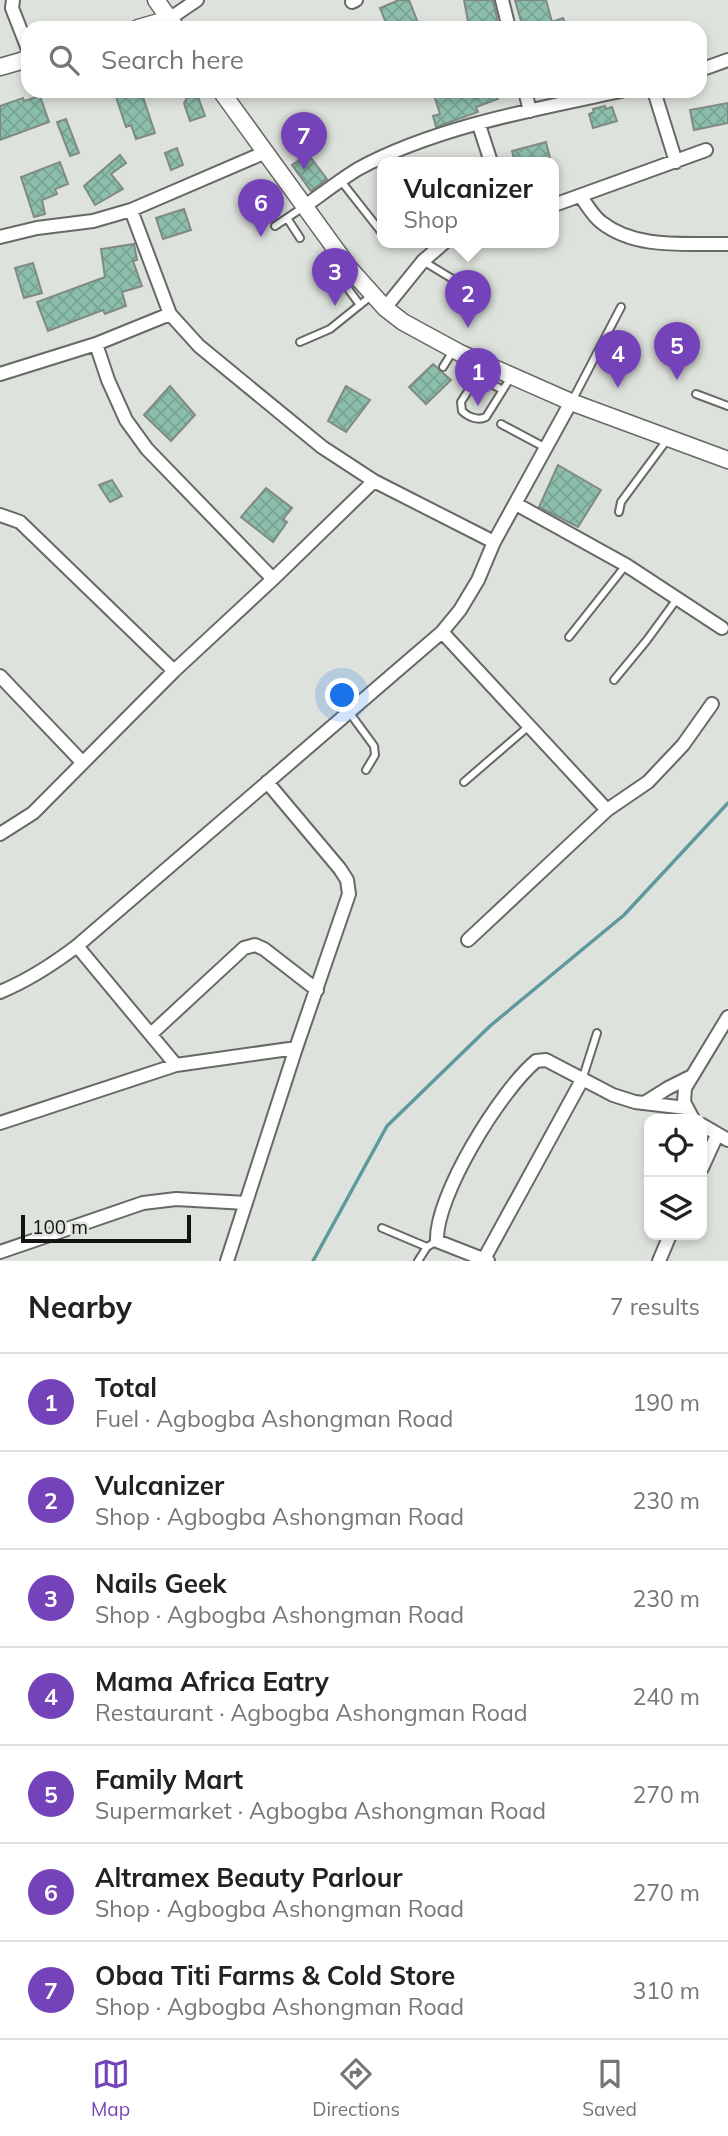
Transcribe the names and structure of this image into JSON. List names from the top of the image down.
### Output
{
  "scale_bar": "100 m",
  "page": {
    "search": "Search here",
    "pins": [
      "7",
      "6",
      "3",
      "2",
      "5",
      "4",
      "1"
    ],
    "popup": ["Vulcanizer", "Shop"],
    "scale": "100 m",
    "heading": ["Nearby", "7 results"],
    "list": [
      {
        "mark": "1",
        "name": "Total",
        "note": "Fuel · Agbogba Ashongman Road",
        "value": "190 m"
      },
      {
        "mark": "2",
        "name": "Vulcanizer",
        "note": "Shop · Agbogba Ashongman Road",
        "value": "230 m"
      },
      {
        "mark": "3",
        "name": "Nails Geek",
        "note": "Shop · Agbogba Ashongman Road",
        "value": "230 m"
      },
      {
        "mark": "4",
        "name": "Mama Africa Eatry",
        "note": "Restaurant · Agbogba Ashongman Road",
        "value": "240 m"
      },
      {
        "mark": "5",
        "name": "Family Mart",
        "note": "Supermarket · Agbogba Ashongman Road",
        "value": "270 m"
      },
      {
        "mark": "6",
        "name": "Altramex Beauty Parlour",
        "note": "Shop · Agbogba Ashongman Road",
        "value": "270 m"
      },
      {
        "mark": "7",
        "name": "Obaa Titi Farms & Cold Store",
        "note": "Shop · Agbogba Ashongman Road",
        "value": "310 m"
      }
    ],
    "nav": ["Map", "Directions", "Saved"]
  }
}
